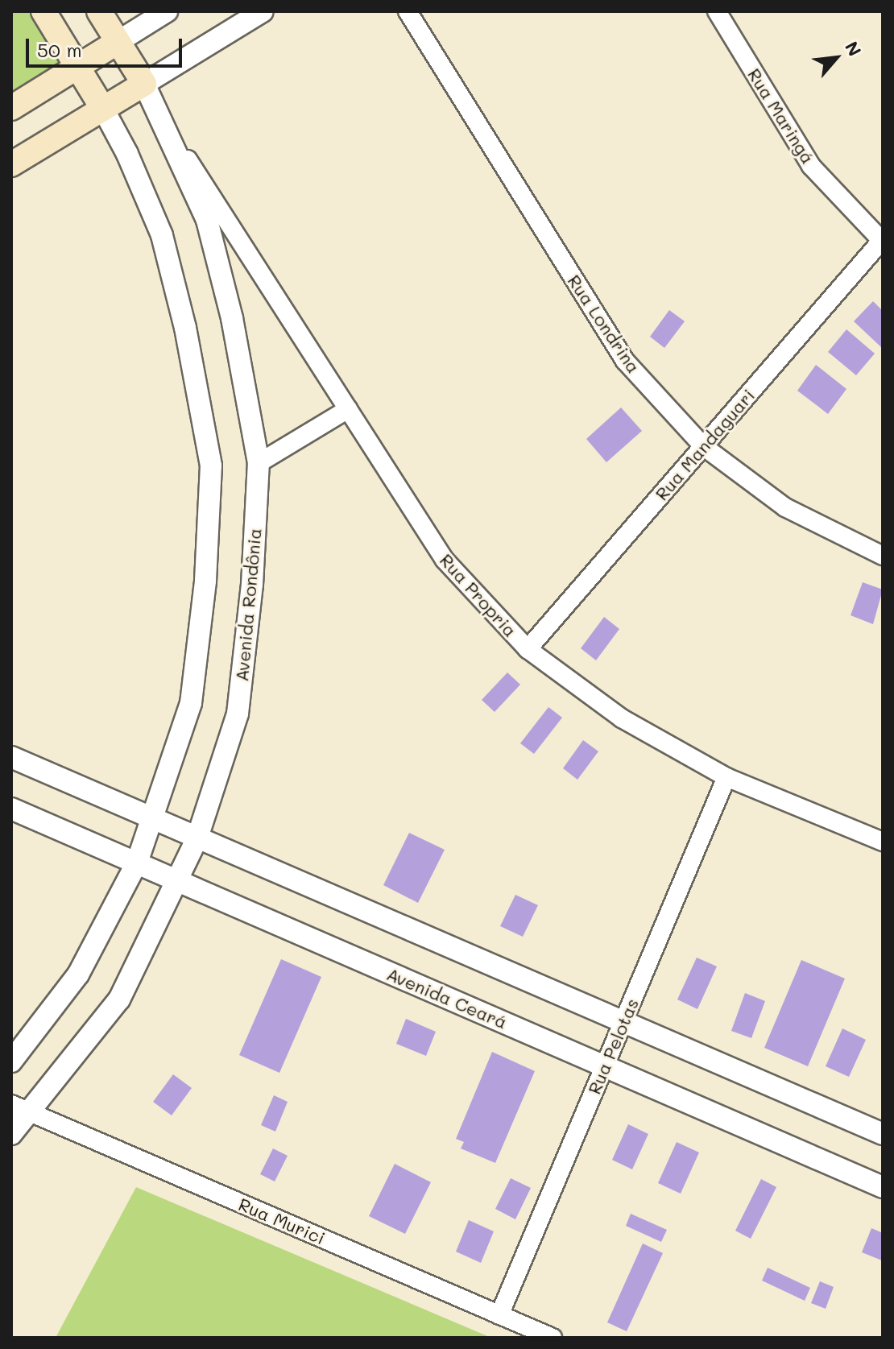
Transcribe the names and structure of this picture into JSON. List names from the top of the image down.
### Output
{
  "streets": {
    "main road": ["Avenida Rondônia"],
    "street": [
      "Rua Maringá",
      "Rua Londrina",
      "Rua Mandaguari",
      "Rua Propria",
      "Avenida Ceará",
      "Rua Pelotas",
      "Rua Murici"
    ]
  },
  "crossings": [
    ["Rua Maringá", "Rua Mandaguari"],
    ["Rua Londrina", "Rua Mandaguari"],
    ["Rua Mandaguari", "Rua Propria"],
    ["Rua Propria", "Avenida Rondônia"],
    ["Rua Propria", "Rua Pelotas"],
    ["Avenida Rondônia", "Avenida Ceará"],
    ["Avenida Rondônia", "Rua Murici"],
    ["Avenida Ceará", "Rua Pelotas"],
    ["Rua Pelotas", "Rua Murici"]
  ],
  "scale_bar": "50 m",
  "north": "top right"
}
